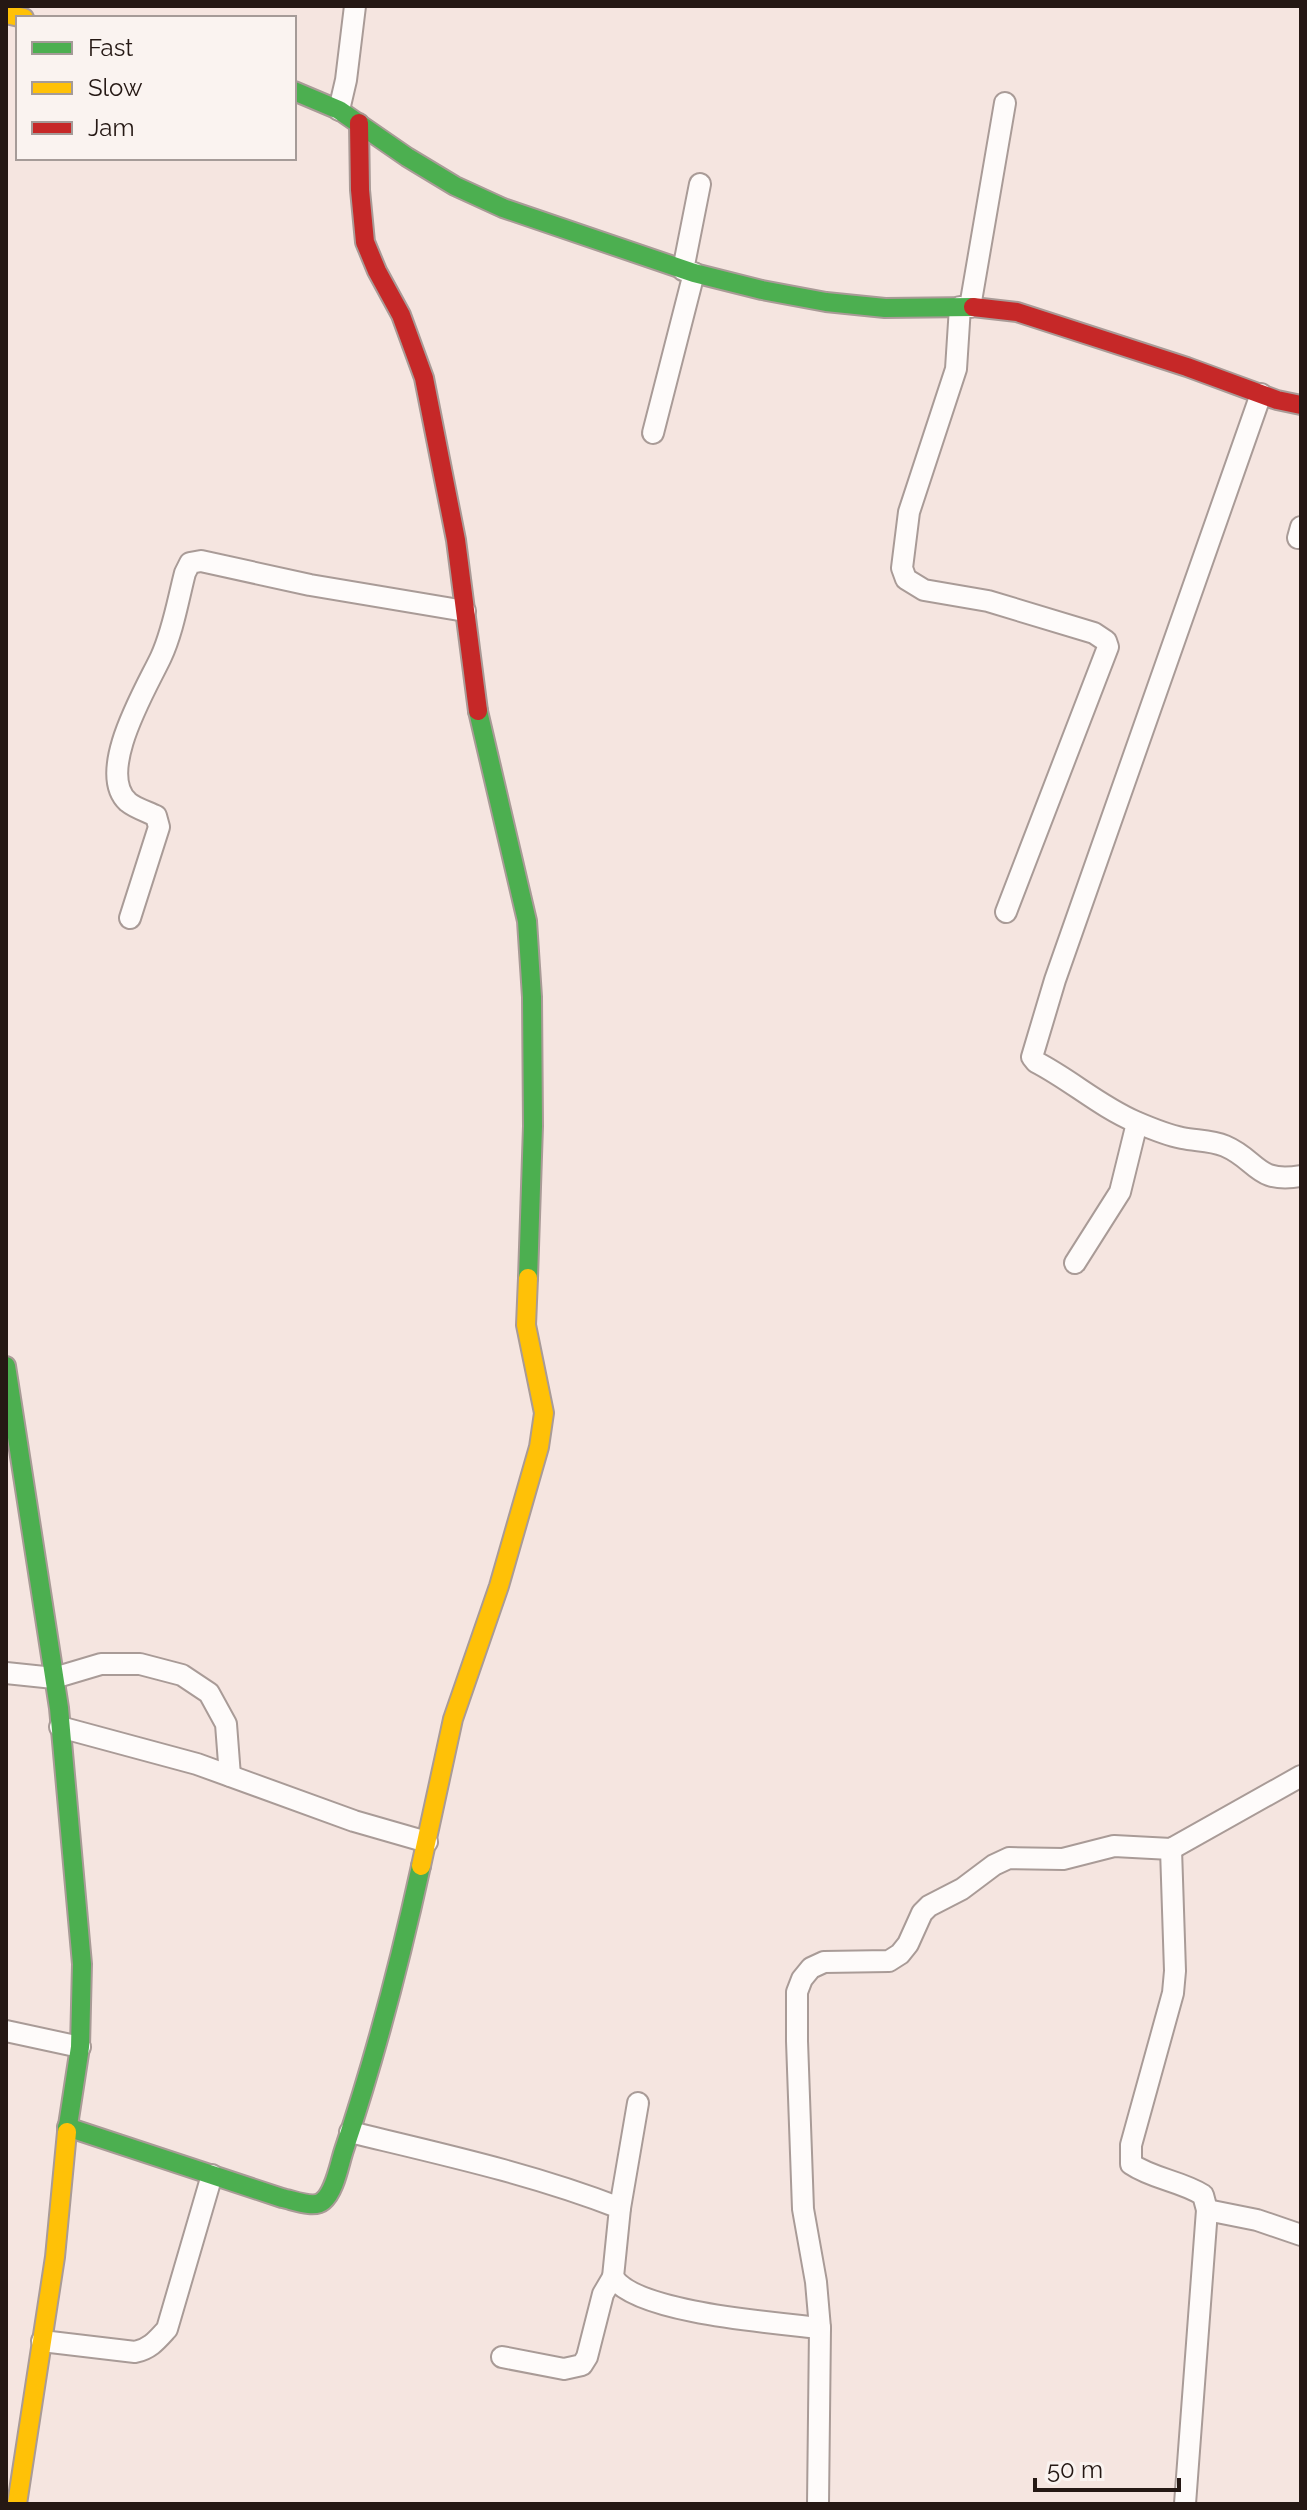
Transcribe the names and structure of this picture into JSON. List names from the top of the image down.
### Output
{
  "legend": ["Fast", "Slow", "Jam"],
  "scale_bar": "50 m"
}
